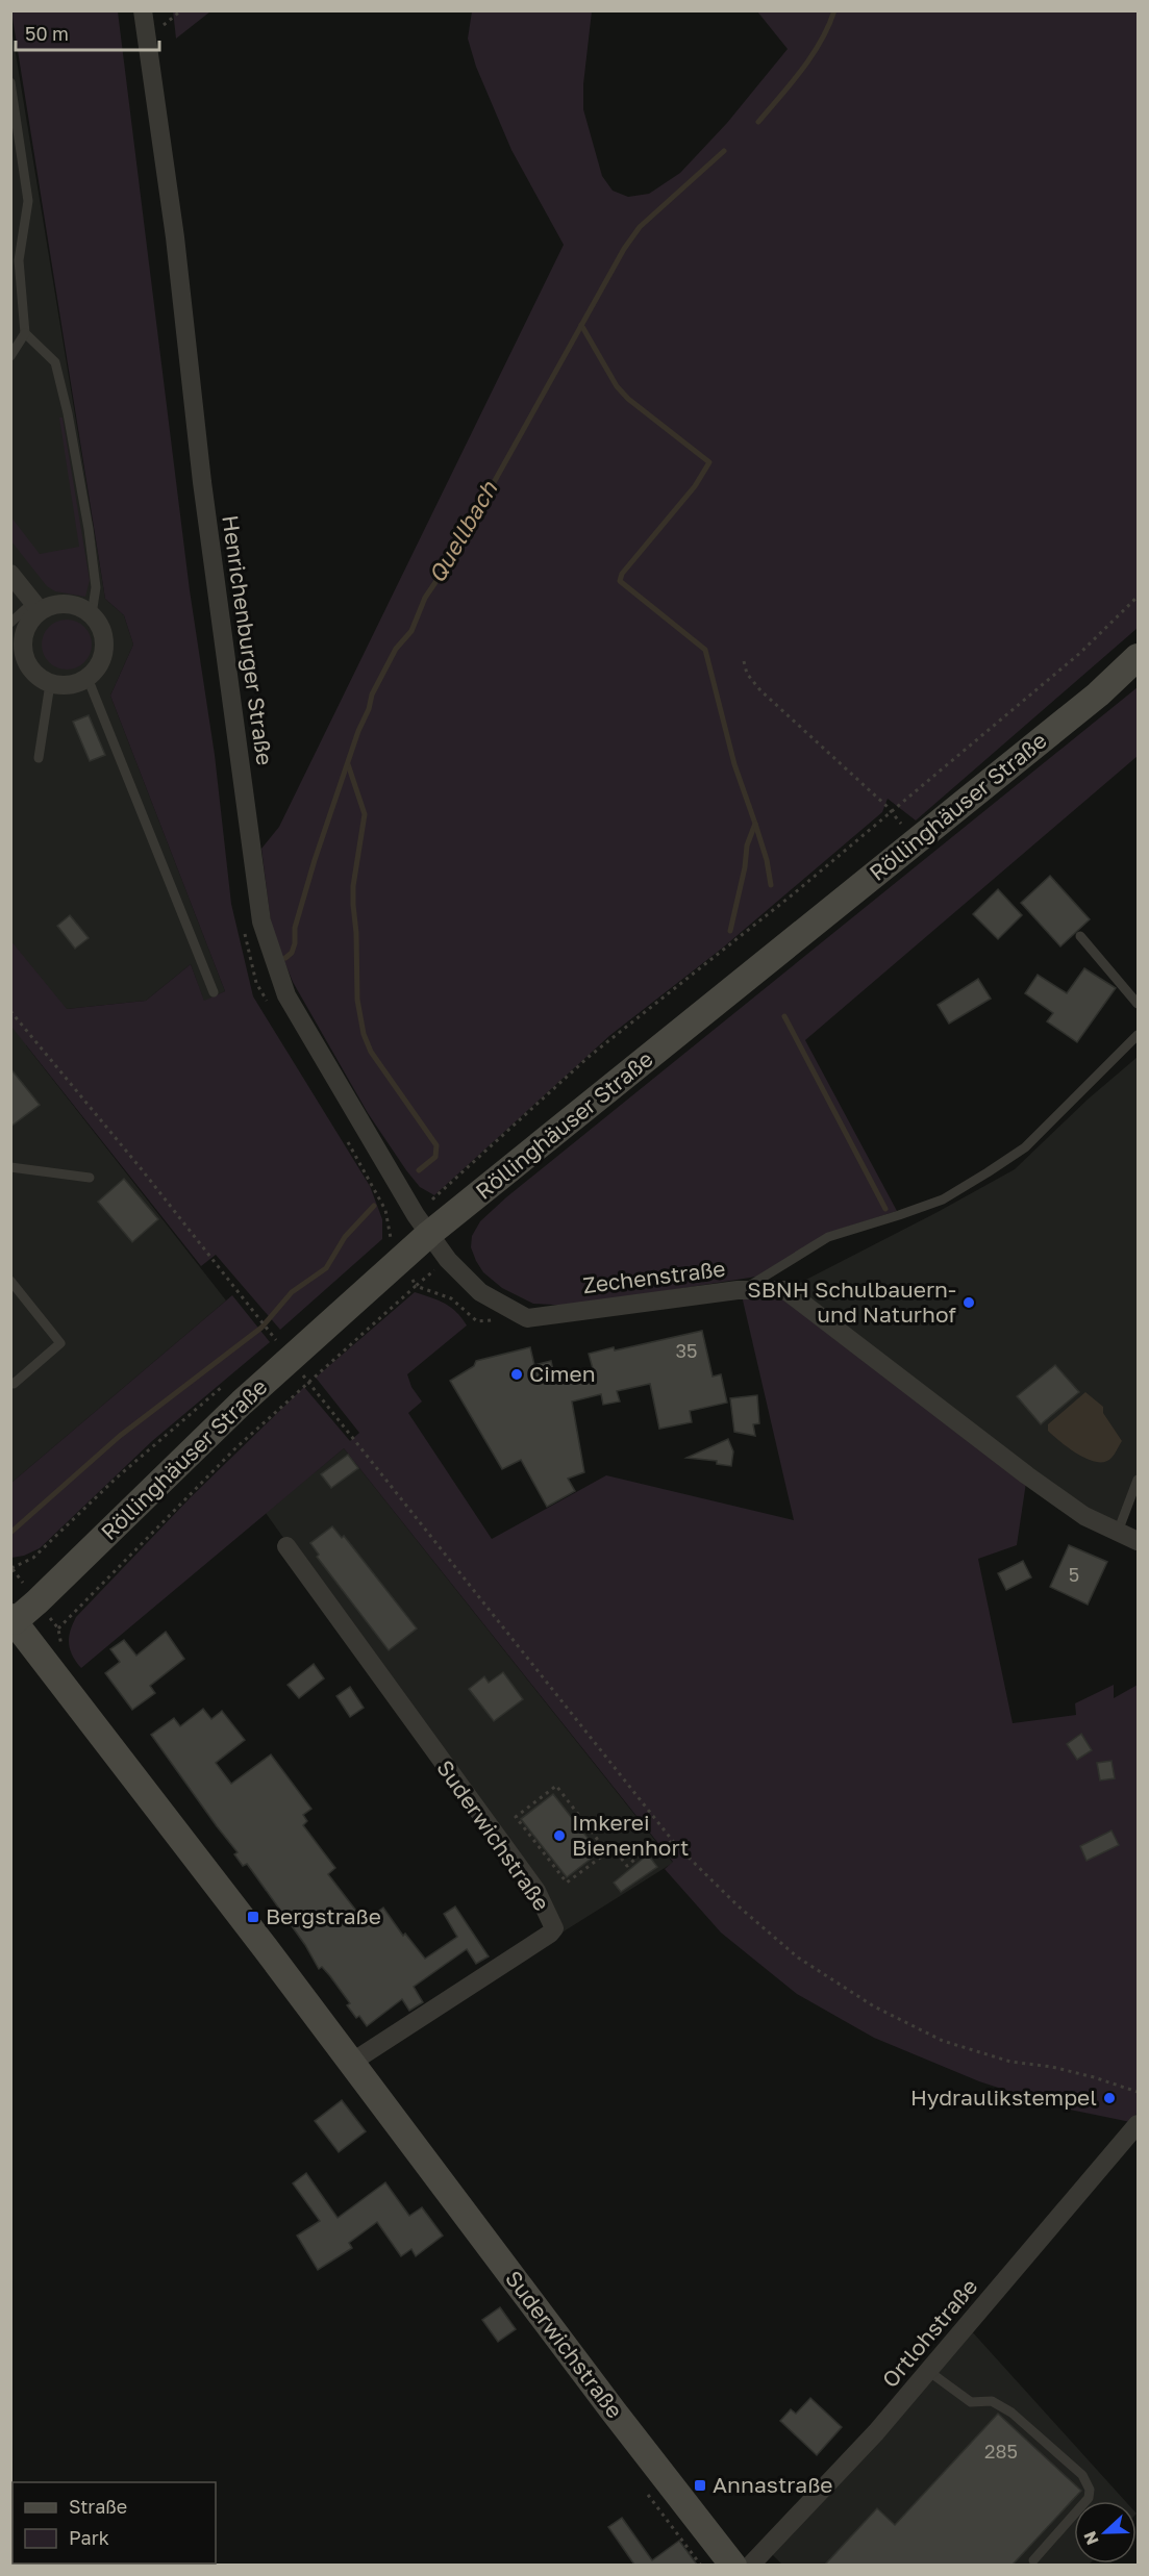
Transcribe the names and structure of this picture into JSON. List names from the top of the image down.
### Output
{
  "streets": {
    "main road": ["Röllinghäuser Straße", "Suderwichstraße"],
    "street": ["Henrichenburger Straße", "Zechenstraße", "Ortlohstraße"]
  },
  "crossings": [
    ["Henrichenburger Straße", "Röllinghäuser Straße"],
    ["Röllinghäuser Straße", "Suderwichstraße"]
  ],
  "water": ["Quellbach"],
  "places": {
    "other": [
      "SBNH Schulbauern- und Naturhof",
      "Cimen",
      "Imkerei Bienenhort",
      "Hydraulikstempel"
    ],
    "transit": ["Bergstraße", "Annastraße"]
  },
  "house_numbers": ["35", "5", "285"],
  "legend": ["Straße", "Park"],
  "scale_bar": "50 m",
  "north": "left"
}
